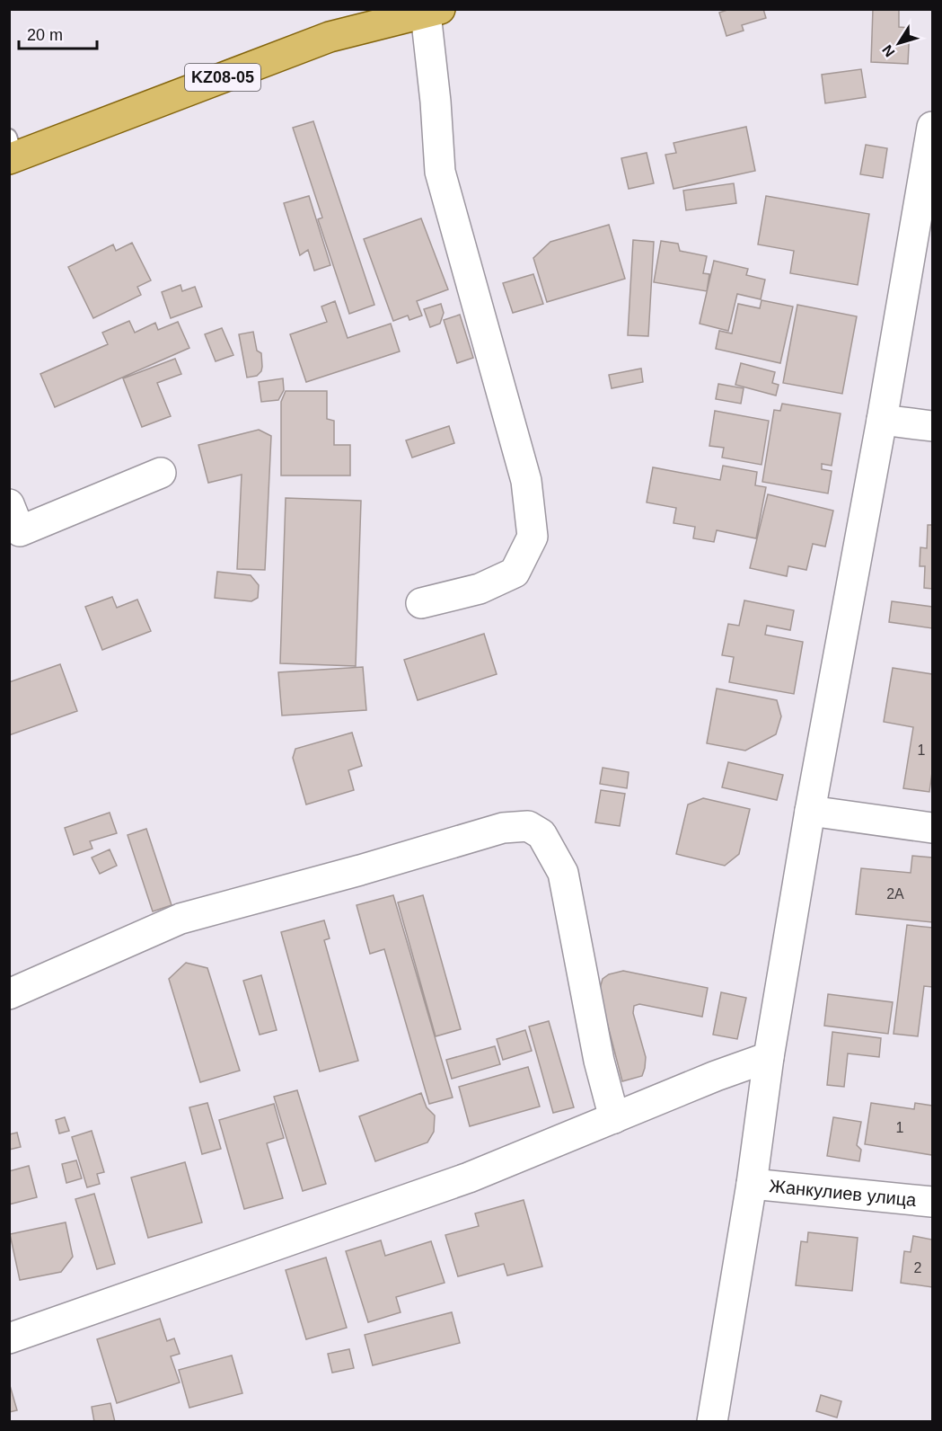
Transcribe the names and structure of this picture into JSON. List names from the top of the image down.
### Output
{
  "streets": {
    "main road": ["KZ08-05"],
    "street": ["Жанкулиев улица"]
  },
  "house_numbers": [
    "1",
    "2А",
    "1",
    "2"
  ],
  "scale_bar": "20 m",
  "north": "bottom left"
}
